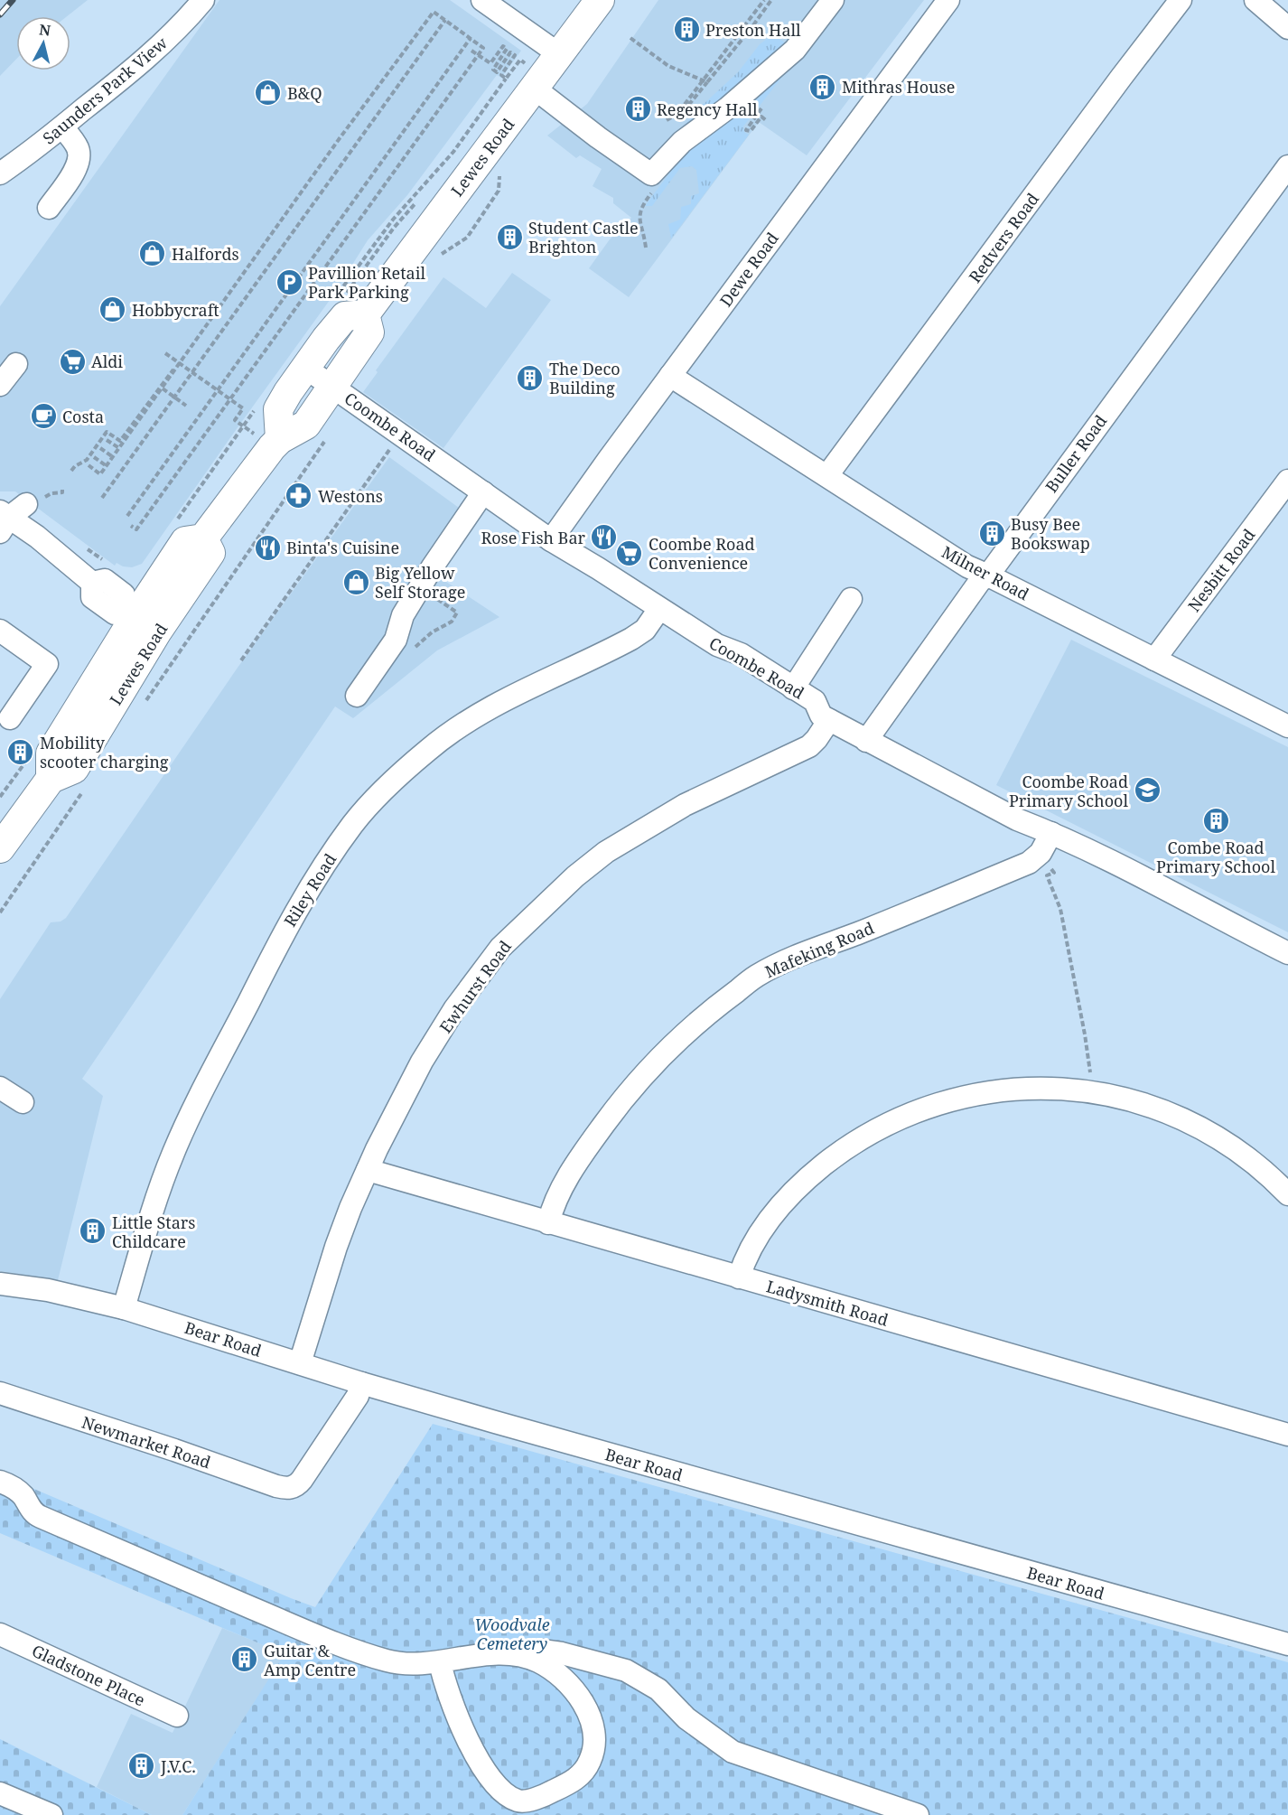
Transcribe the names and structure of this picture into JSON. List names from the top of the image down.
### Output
{
  "streets": {
    "main road": ["Lewes Road"],
    "street": [
      "Saunders Park View",
      "Redvers Road",
      "Dewe Road",
      "Coombe Road",
      "Buller Road",
      "Nesbitt Road",
      "Milner Road",
      "Riley Road",
      "Mafeking Road",
      "Ewhurst Road",
      "Ladysmith Road",
      "Bear Road",
      "Newmarket Road",
      "Gladstone Place"
    ]
  },
  "crossings": [
    ["Lewes Road", "Coombe Road"],
    ["Redvers Road", "Milner Road"],
    ["Dewe Road", "Coombe Road"],
    ["Dewe Road", "Milner Road"],
    ["Coombe Road", "Buller Road"],
    ["Coombe Road", "Riley Road"],
    ["Coombe Road", "Mafeking Road"],
    ["Coombe Road", "Ewhurst Road"],
    ["Buller Road", "Milner Road"],
    ["Nesbitt Road", "Milner Road"],
    ["Riley Road", "Bear Road"],
    ["Mafeking Road", "Ladysmith Road"],
    ["Ewhurst Road", "Ladysmith Road"],
    ["Ewhurst Road", "Bear Road"],
    ["Bear Road", "Newmarket Road"]
  ],
  "parks": ["Woodvale Cemetery"],
  "places": {
    "building": [
      "Preston Hall",
      "Mithras House",
      "Regency Hall",
      "Student Castle Brighton",
      "The Deco Building",
      "Busy Bee Bookswap",
      "Mobility scooter charging",
      "Combe Road Primary School",
      "Little Stars Childcare",
      "Guitar & Amp Centre",
      "J.V.C."
    ],
    "shop": [
      "B&Q",
      "Halfords",
      "Hobbycraft",
      "Big Yellow Self Storage"
    ],
    "parking": ["Pavillion Retail Park Parking"],
    "supermarket": ["Aldi", "Coombe Road Convenience"],
    "cafe": ["Costa"],
    "pharmacy": ["Westons"],
    "restaurant": ["Rose Fish Bar", "Binta's Cuisine"],
    "school or university": ["Coombe Road Primary School"]
  },
  "north": "top"
}
